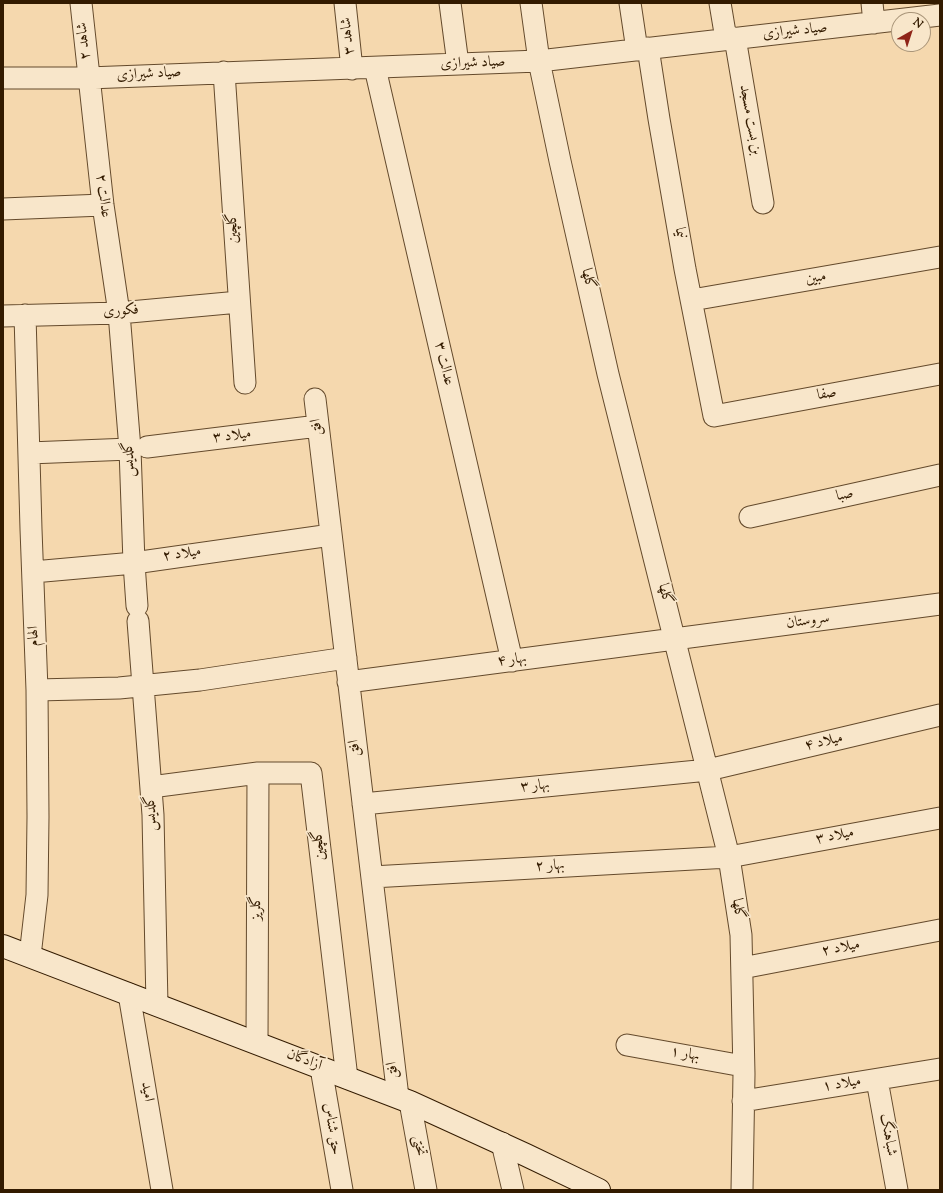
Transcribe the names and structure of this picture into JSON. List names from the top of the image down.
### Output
{
  "streets": {
    "street": [
      "صیاد شیرازی",
      "شاهد ۳",
      "شاهد ۲",
      "بن بست مسجد",
      "عدالت ۲",
      "گلچین",
      "نیما",
      "گلها",
      "مبین",
      "فکوری",
      "عدالت ۳",
      "صفا",
      "افق",
      "میلاد ۳",
      "گلدیس",
      "صبا",
      "میلاد ۲",
      "سروستان",
      "الهام",
      "بهار ۴",
      "میلاد ۴",
      "بهار ۳",
      "بهار ۲",
      "گلریز",
      "بهار ۱",
      "آزادگان",
      "میلاد ۱",
      "امید",
      "حق شناس",
      "شباهنگ",
      "تختی"
    ]
  },
  "crossings": [
    ["صیاد شیرازی", "شاهد ۳"],
    ["صیاد شیرازی", "شاهد ۲"],
    ["صیاد شیرازی", "بن بست مسجد"],
    ["صیاد شیرازی", "عدالت ۲"],
    ["صیاد شیرازی", "گلچین"],
    ["صیاد شیرازی", "نیما"],
    ["صیاد شیرازی", "گلها"],
    ["صیاد شیرازی", "عدالت ۳"],
    ["شاهد ۲", "عدالت ۲"],
    ["عدالت ۲", "فکوری"],
    ["عدالت ۲", "گلدیس"],
    ["گلچین", "فکوری"],
    ["گلچین", "گلدیس"],
    ["گلچین", "گلریز"],
    ["گلچین", "آزادگان"],
    ["نیما", "مبین"],
    ["نیما", "صفا"],
    ["گلها", "میلاد ۳"],
    ["گلها", "میلاد ۲"],
    ["گلها", "سروستان"],
    ["گلها", "بهار ۴"],
    ["گلها", "میلاد ۴"],
    ["گلها", "بهار ۳"],
    ["گلها", "بهار ۲"],
    ["گلها", "بهار ۱"],
    ["گلها", "میلاد ۱"],
    ["فکوری", "گلدیس"],
    ["فکوری", "الهام"],
    ["عدالت ۳", "بهار ۴"],
    ["افق", "میلاد ۳"],
    ["افق", "میلاد ۲"],
    ["افق", "بهار ۴"],
    ["افق", "بهار ۳"],
    ["افق", "بهار ۲"],
    ["افق", "آزادگان"],
    ["افق", "تختی"],
    ["میلاد ۳", "گلدیس"],
    ["میلاد ۳", "الهام"],
    ["میلاد ۳", "بهار ۲"],
    ["گلدیس", "میلاد ۲"],
    ["گلدیس", "آزادگان"],
    ["میلاد ۲", "الهام"],
    ["سروستان", "بهار ۴"],
    ["الهام", "آزادگان"],
    ["میلاد ۴", "بهار ۳"],
    ["گلریز", "آزادگان"],
    ["آزادگان", "امید"],
    ["آزادگان", "حق شناس"],
    ["آزادگان", "تختی"],
    ["میلاد ۱", "شباهنگ"]
  ],
  "north": "top right"
}
